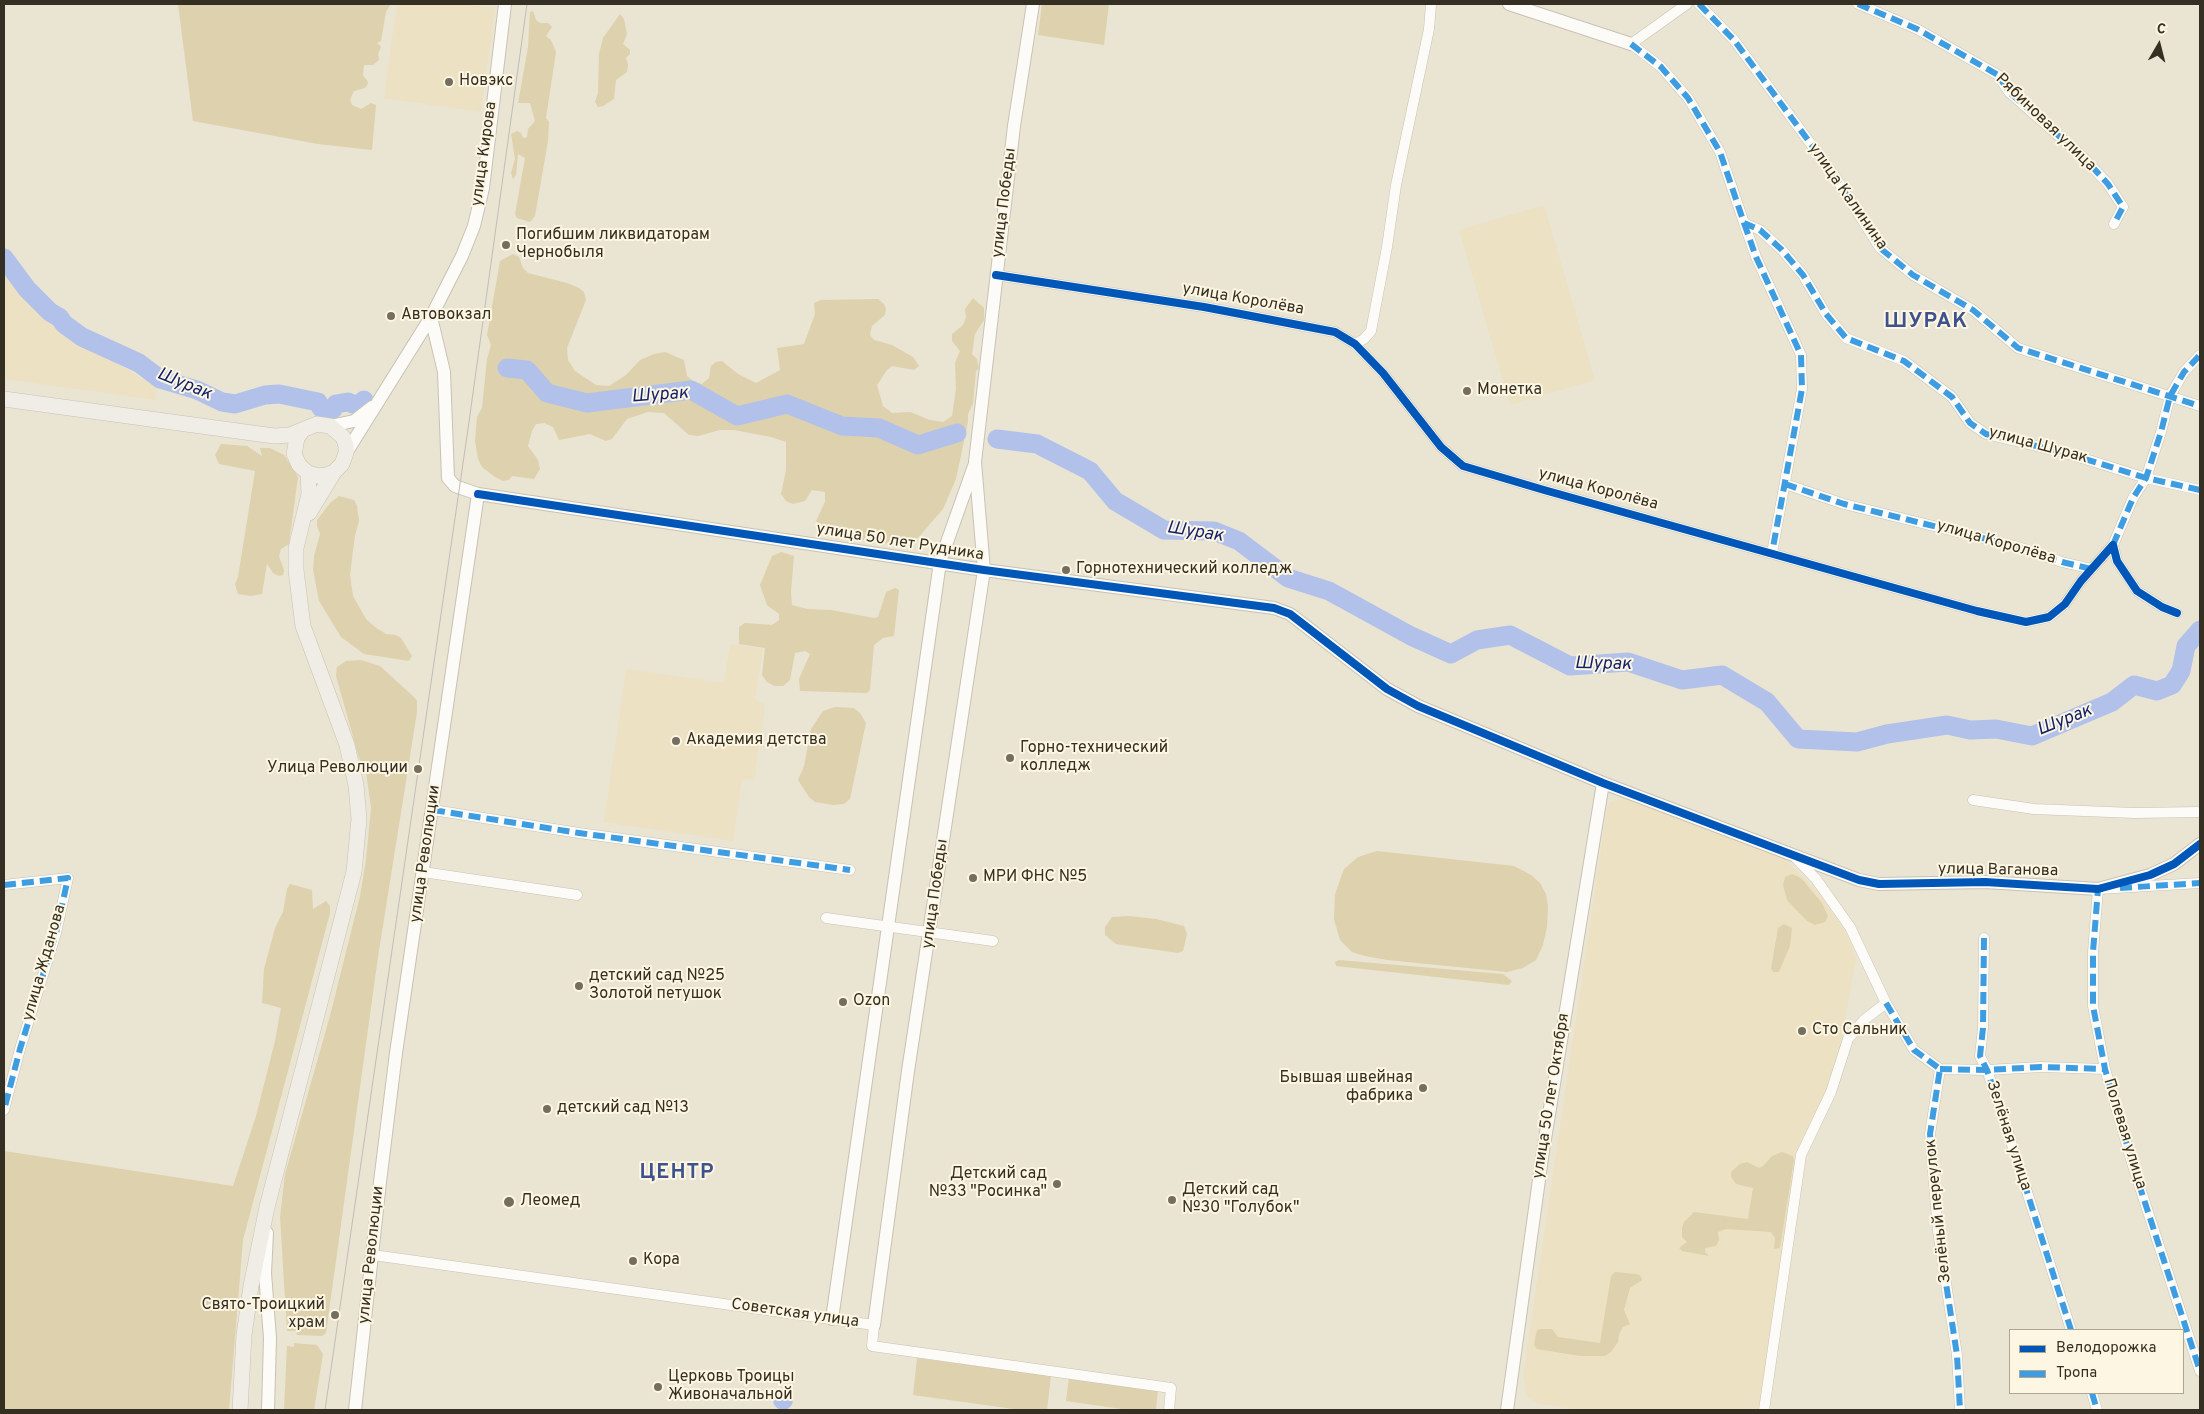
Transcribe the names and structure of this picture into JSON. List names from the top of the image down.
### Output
{
  "streets": {
    "street": [
      "Рябиновая улица",
      "улица Кирова",
      "улица Калинина",
      "улица Победы",
      "улица Королёва",
      "улица Шурак",
      "улица 50 лет Рудника",
      "улица Революции",
      "улица Ваганова",
      "улица Жданова",
      "улица 50 лет Октября",
      "Полевая улица",
      "Зелёная улица",
      "Зелёный переулок",
      "Советская улица"
    ]
  },
  "crossings": [
    ["улица Победы", "улица Королёва"],
    ["улица Победы", "улица 50 лет Рудника"],
    ["улица Победы", "Советская улица"],
    ["улица 50 лет Рудника", "улица Революции"],
    ["улица 50 лет Рудника", "улица Ваганова"],
    ["улица 50 лет Рудника", "улица 50 лет Октября"],
    ["улица Революции", "Советская улица"],
    ["улица Ваганова", "улица 50 лет Октября"],
    ["улица Ваганова", "Полевая улица"]
  ],
  "districts": ["ШУРАК", "ЦЕНТР"],
  "water": ["Шурак"],
  "places": [
    "Новэкс",
    "Погибшим ликвидаторам Чернобыля",
    "Автовокзал",
    "Монетка",
    "Горнотехнический колледж",
    "Академия детства",
    "Горно-технический колледж",
    "Улица Революции",
    "МРИ ФНС №5",
    "детский сад №25 Золотой петушок",
    "Ozon",
    "Сто Сальник",
    "Бывшая швейная фабрика",
    "детский сад №13",
    "Детский сад №33 \"Росинка\"",
    "Детский сад №30 \"Голубок\"",
    "Леомед",
    "Кора",
    "Свято-Троицкий храм",
    "Церковь Троицы Живоначальной"
  ],
  "legend": ["Велодорожка", "Тропа"],
  "north": "top"
}
